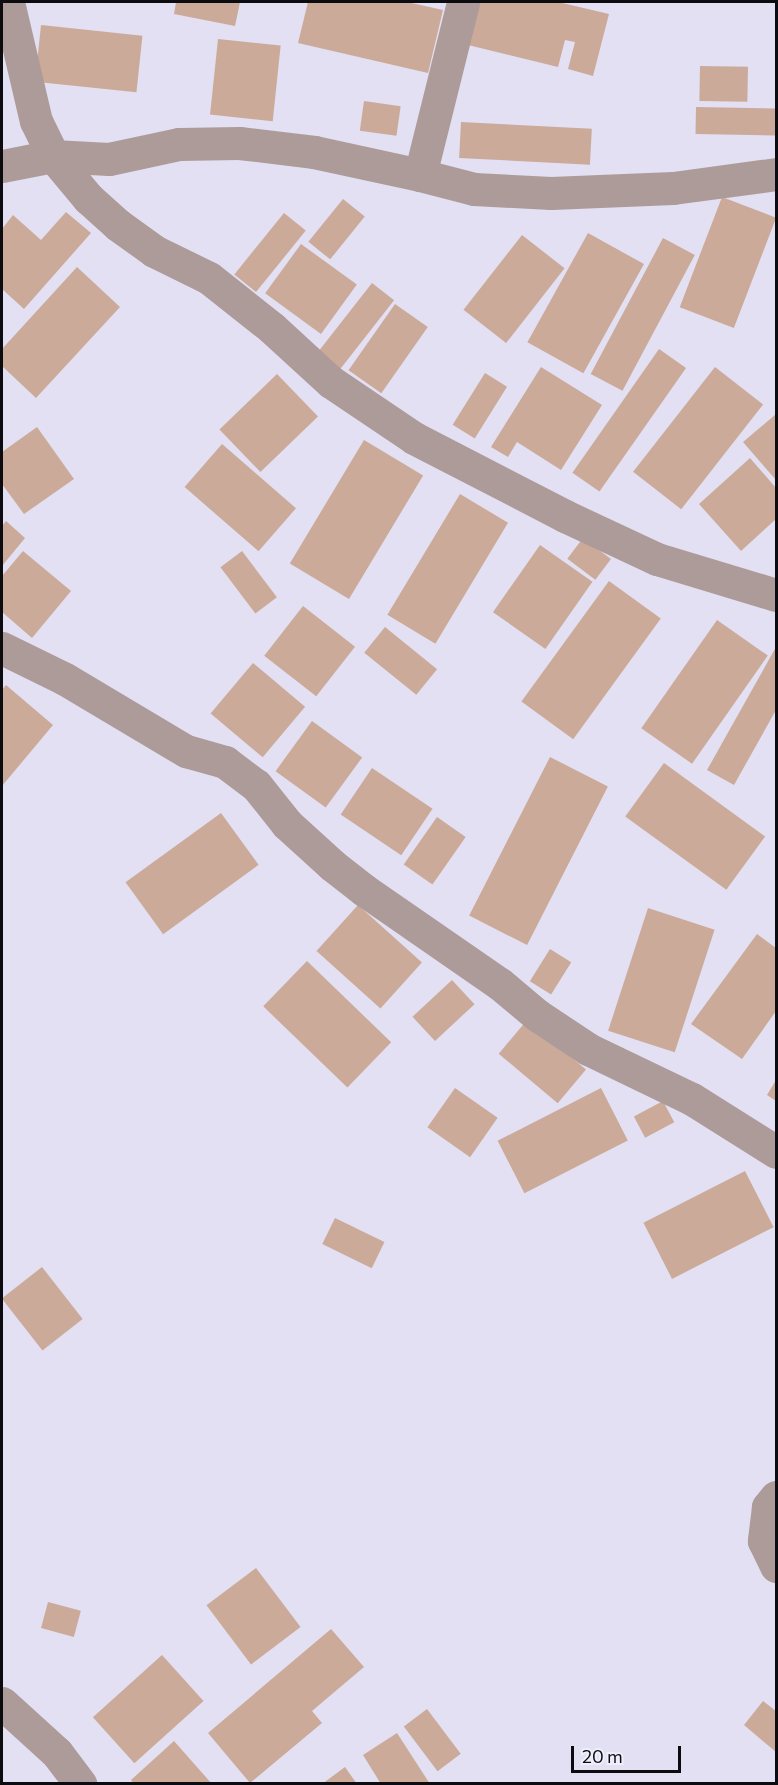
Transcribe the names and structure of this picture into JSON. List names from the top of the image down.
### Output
{
  "scale_bar": "20 m"
}
